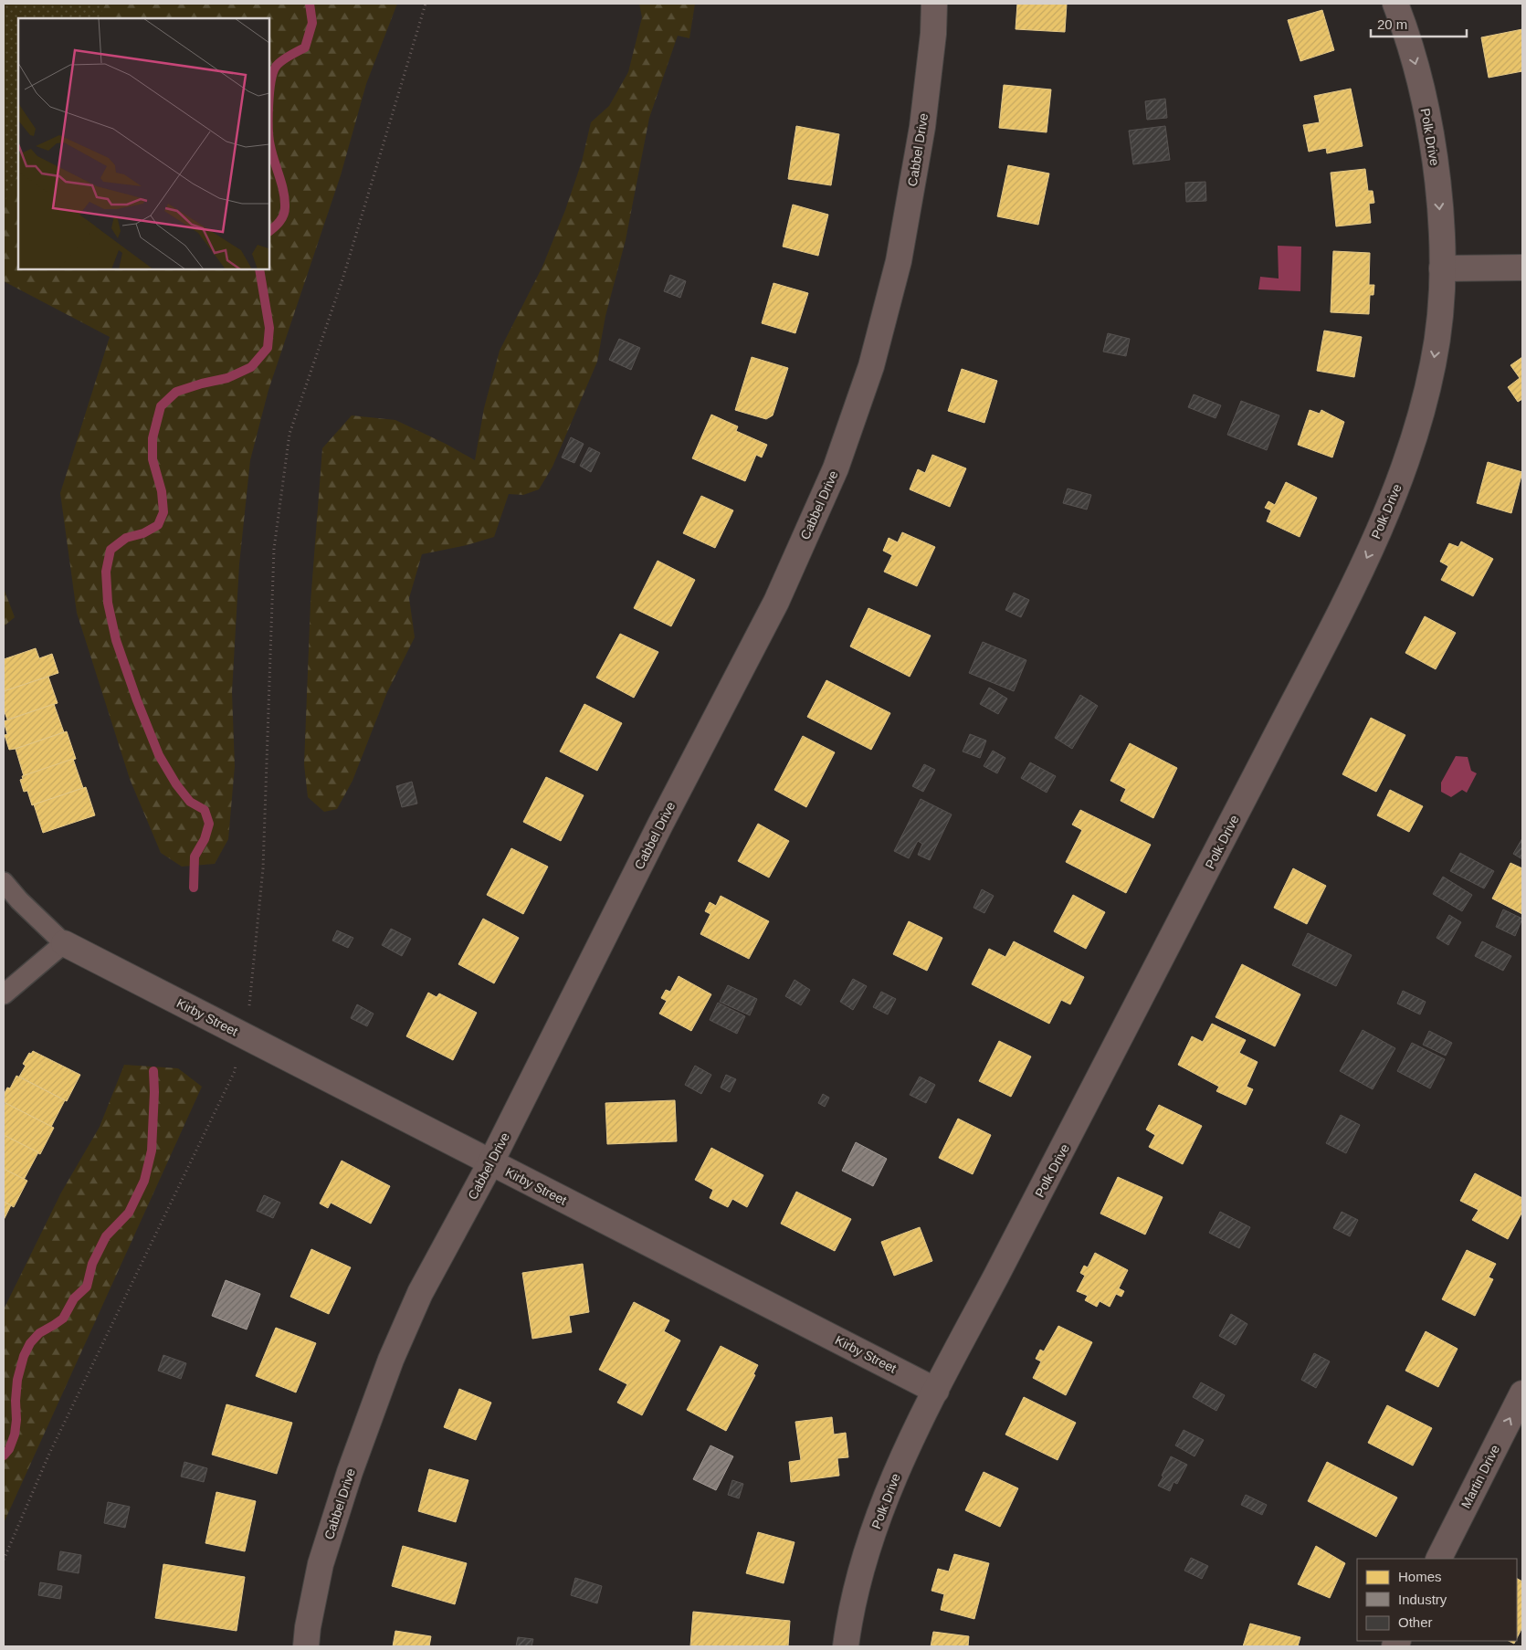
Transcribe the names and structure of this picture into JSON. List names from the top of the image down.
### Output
{
  "streets": {
    "street": [
      "Polk Drive",
      "Cabbel Drive",
      "Kirby Street",
      "Martin Drive"
    ]
  },
  "crossings": [
    ["Polk Drive", "Kirby Street"],
    ["Cabbel Drive", "Kirby Street"]
  ],
  "one_way": ["Polk Drive", "Martin Drive"],
  "legend": ["Homes", "Industry", "Other"],
  "scale_bar": "20 m"
}
